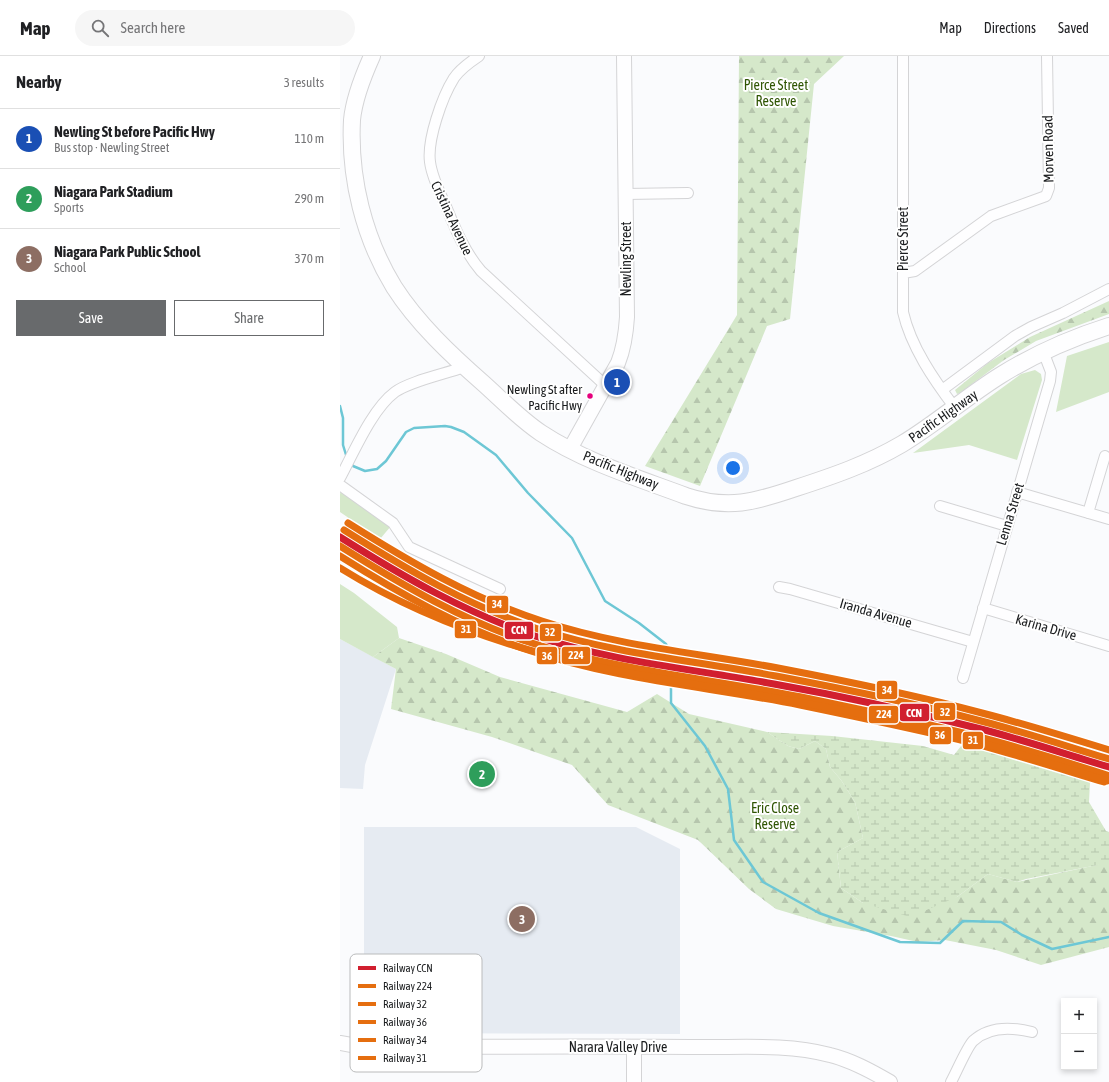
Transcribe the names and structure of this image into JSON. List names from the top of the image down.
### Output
{
  "streets": {
    "main road": ["Newling Street", "Pacific Highway", "Narara Valley Drive"],
    "street": [
      "Morven Road",
      "Cristina Avenue",
      "Pierce Street",
      "Lenna Street",
      "Iranda Avenue",
      "Karina Drive"
    ]
  },
  "crossings": [
    ["Morven Road", "Pierce Street"],
    ["Cristina Avenue", "Newling Street"],
    ["Pierce Street", "Pacific Highway"],
    ["Newling Street", "Pacific Highway"],
    ["Pacific Highway", "Lenna Street"],
    ["Lenna Street", "Iranda Avenue"],
    ["Lenna Street", "Karina Drive"]
  ],
  "parks": ["Pierce Street Reserve", "Eric Close Reserve"],
  "places": ["Newling St after Pacific Hwy"],
  "lines": [
    "rail line 34",
    "rail line 32",
    "rail line CCN",
    "rail line 224",
    "rail line 36",
    "rail line 31"
  ],
  "legend": [
    "Railway CCN",
    "Railway 224",
    "Railway 32",
    "Railway 36",
    "Railway 34",
    "Railway 31"
  ],
  "page": {
    "header": "Map",
    "search": "Search here",
    "nav": ["Map", "Directions", "Saved"],
    "heading": ["Nearby", "3 results"],
    "list": [
      {
        "mark": "1",
        "name": "Newling St before Pacific Hwy",
        "note": "Bus stop · Newling Street",
        "value": "110 m"
      },
      {
        "mark": "2",
        "name": "Niagara Park Stadium",
        "note": "Sports",
        "value": "290 m"
      },
      {
        "mark": "3",
        "name": "Niagara Park Public School",
        "note": "School",
        "value": "370 m"
      }
    ],
    "buttons": ["Save", "Share"],
    "pins": ["1", "2", "3"],
    "map_buttons": ["+", "−"]
  }
}
